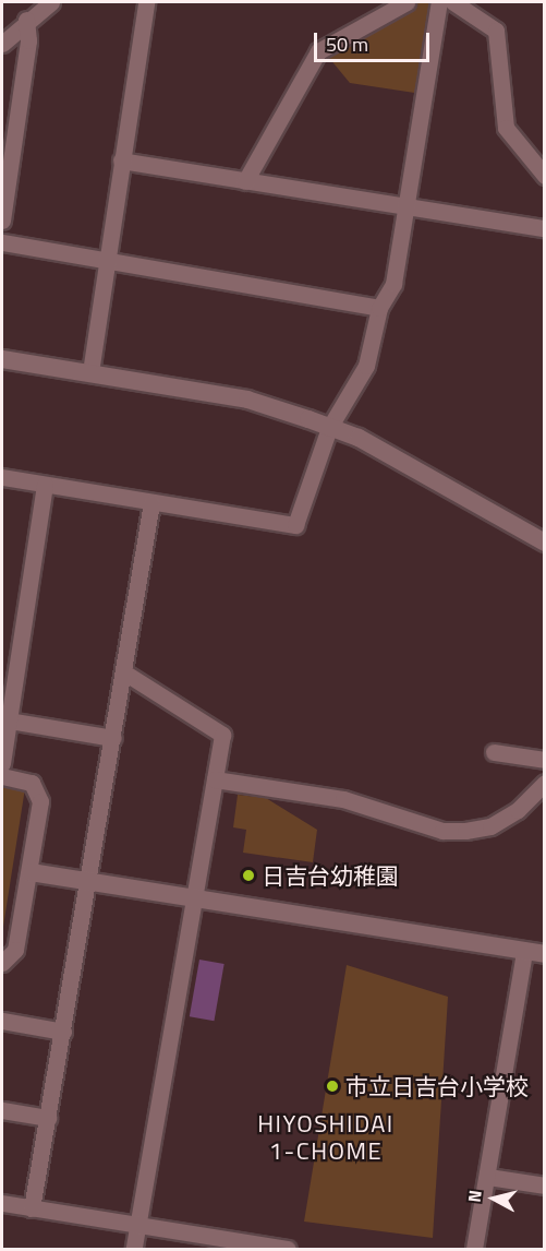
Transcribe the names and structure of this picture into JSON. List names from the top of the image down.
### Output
{
  "districts": ["HIYOSHIDAI 1-CHOME"],
  "places": ["日吉台幼稚園", "市立日吉台小学校"],
  "scale_bar": "50 m",
  "north": "left"
}
